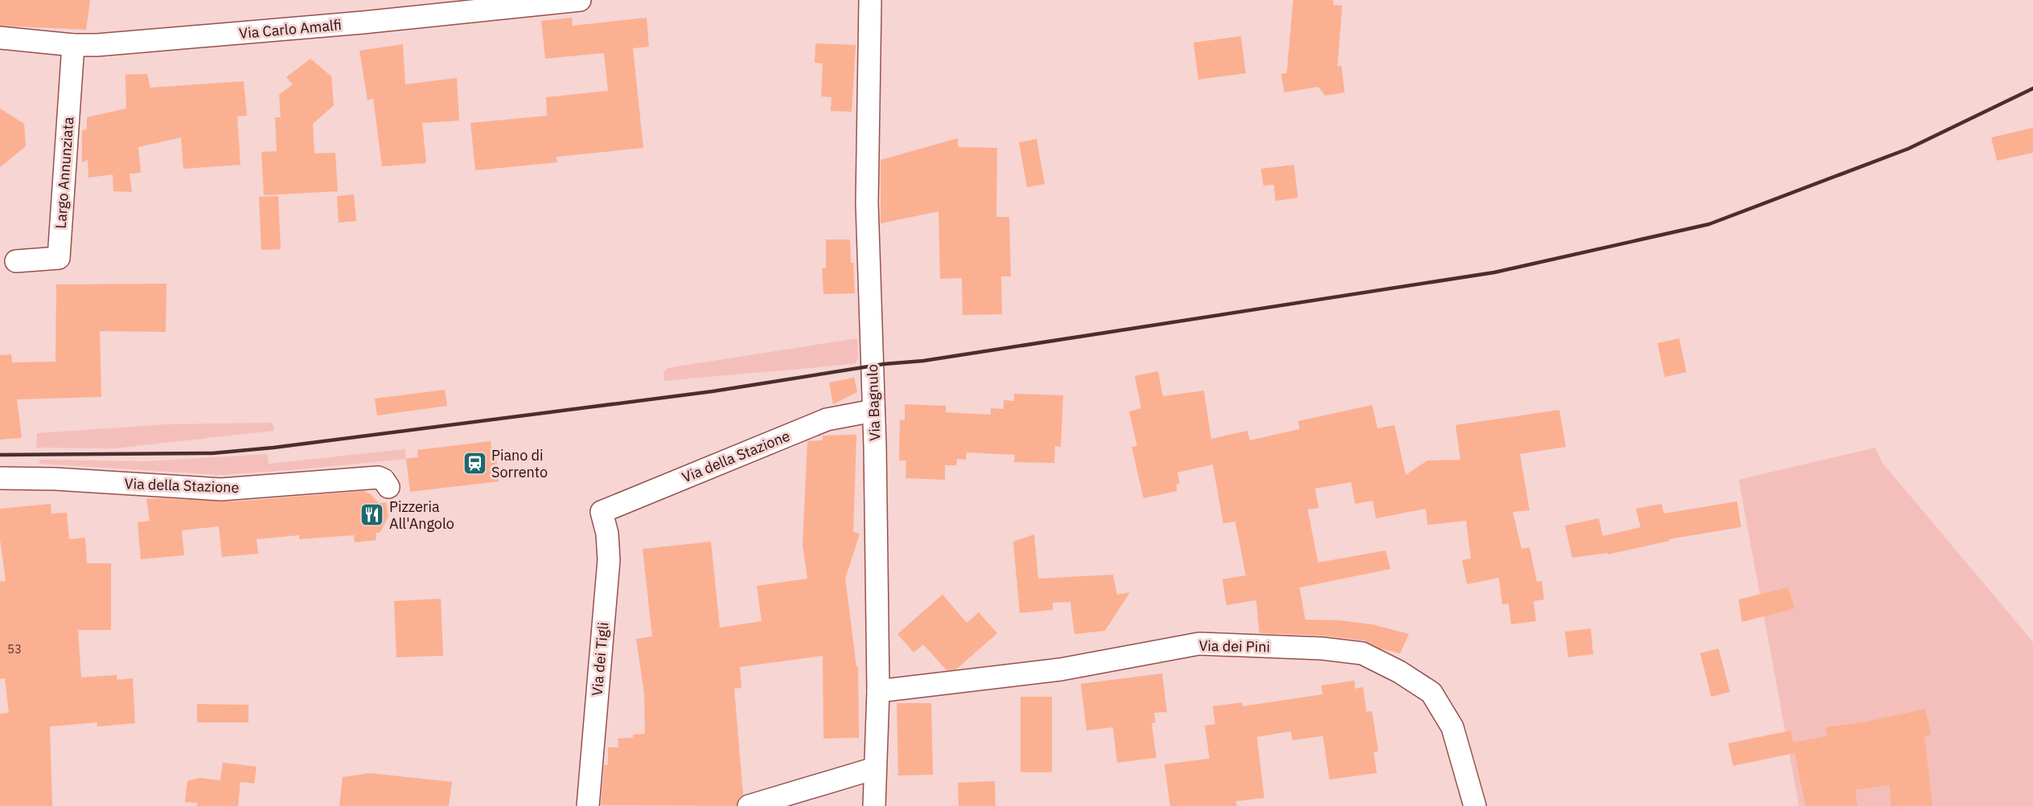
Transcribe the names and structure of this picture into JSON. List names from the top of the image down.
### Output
{
  "streets": {
    "street": [
      "Via Carlo Amalfi",
      "Largo Annunziata",
      "Via Bagnulo",
      "Via della Stazione",
      "Via dei Pini",
      "Via dei Tigli"
    ]
  },
  "crossings": [
    ["Via Carlo Amalfi", "Largo Annunziata"],
    ["Via Bagnulo", "Via della Stazione"],
    ["Via Bagnulo", "Via dei Pini"],
    ["Via della Stazione", "Via dei Tigli"]
  ],
  "places": {
    "station": ["Piano di Sorrento"],
    "restaurant": ["Pizzeria All'Angolo"]
  },
  "house_numbers": ["53"]
}
